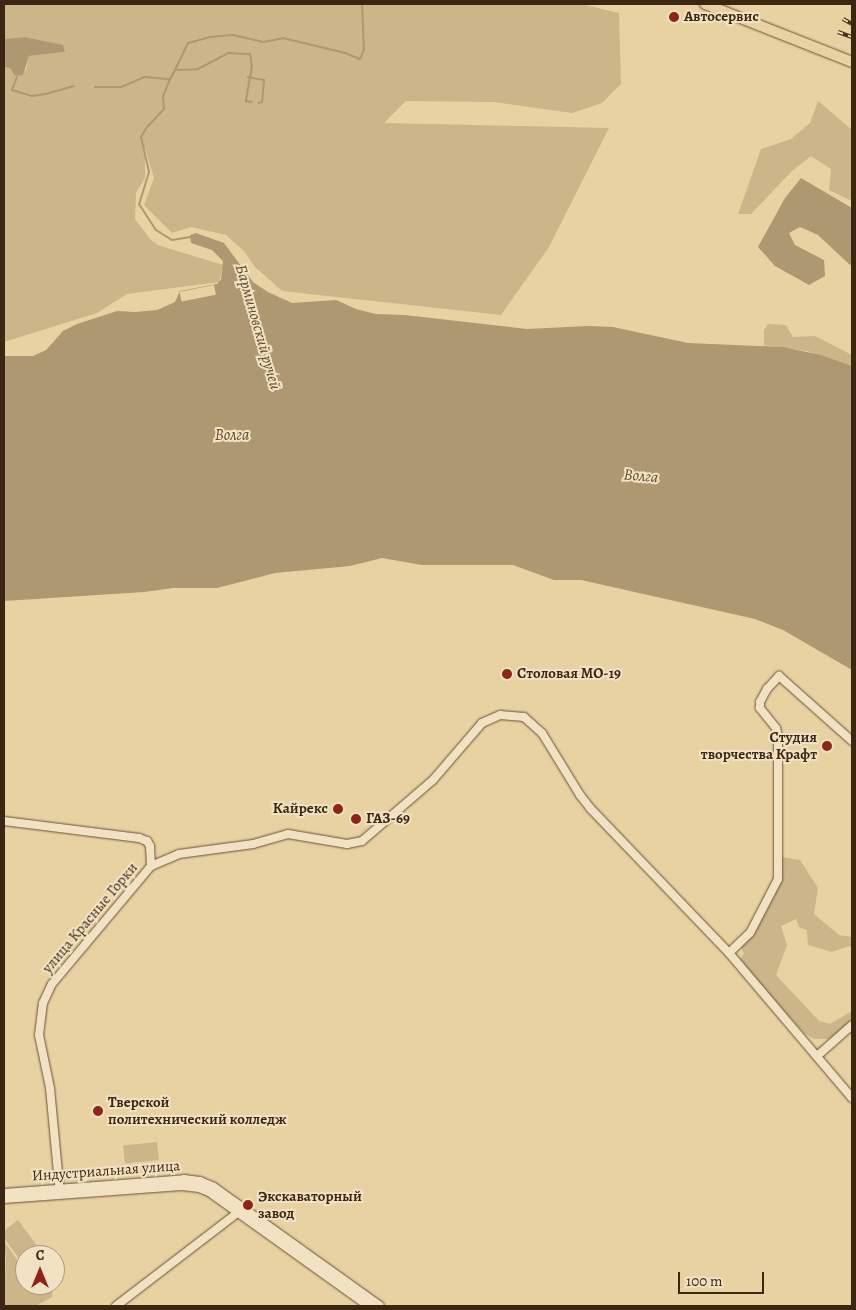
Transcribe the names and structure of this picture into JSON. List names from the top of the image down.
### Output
{
  "streets": {
    "street": ["улица Красные Горки", "Индустриальная улица"]
  },
  "crossings": [
    ["улица Красные Горки", "Индустриальная улица"]
  ],
  "water": ["Барминовский ручей", "Волга"],
  "places": [
    "Автосервис",
    "Столовая МО-19",
    "Студия творчества Крафт",
    "Кайрекс",
    "ГАЗ-69",
    "Тверской политехнический колледж",
    "Экскаваторный завод"
  ],
  "scale_bar": "100 m",
  "north": "top"
}
